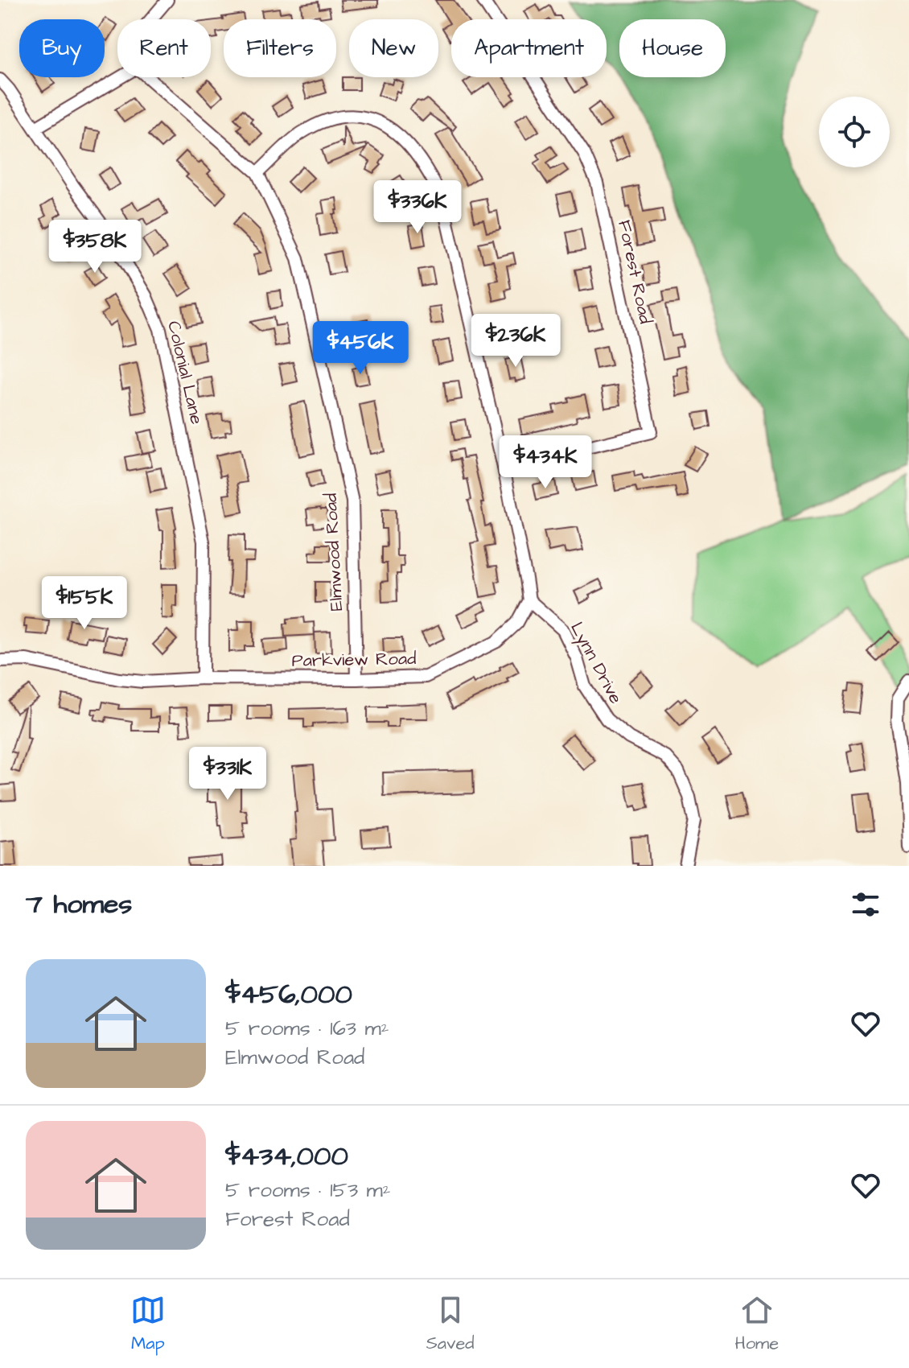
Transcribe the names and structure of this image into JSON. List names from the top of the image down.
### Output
{
  "streets": {
    "street": [
      "Forest Road",
      "Colonial Lane",
      "Elmwood Road",
      "Parkview Road",
      "Lynn Drive"
    ]
  },
  "crossings": [
    ["Colonial Lane", "Parkview Road"],
    ["Elmwood Road", "Parkview Road"],
    ["Parkview Road", "Lynn Drive"]
  ],
  "page": {
    "chip": [
      "Buy",
      "Rent",
      "Filters",
      "New",
      "Apartment",
      "House"
    ],
    "price": [
      "$336K",
      "$358K",
      "$236K",
      "$456K",
      "$434K",
      "$155K",
      "$331K"
    ],
    "heading": "7 homes",
    "list": [
      {
        "name": "$456,000",
        "note": "5 rooms · 163 m² · Elmwood Road"
      },
      {
        "name": "$434,000",
        "note": "5 rooms · 153 m² · Forest Road"
      }
    ],
    "tabs": ["Map", "Saved", "Home"]
  }
}
